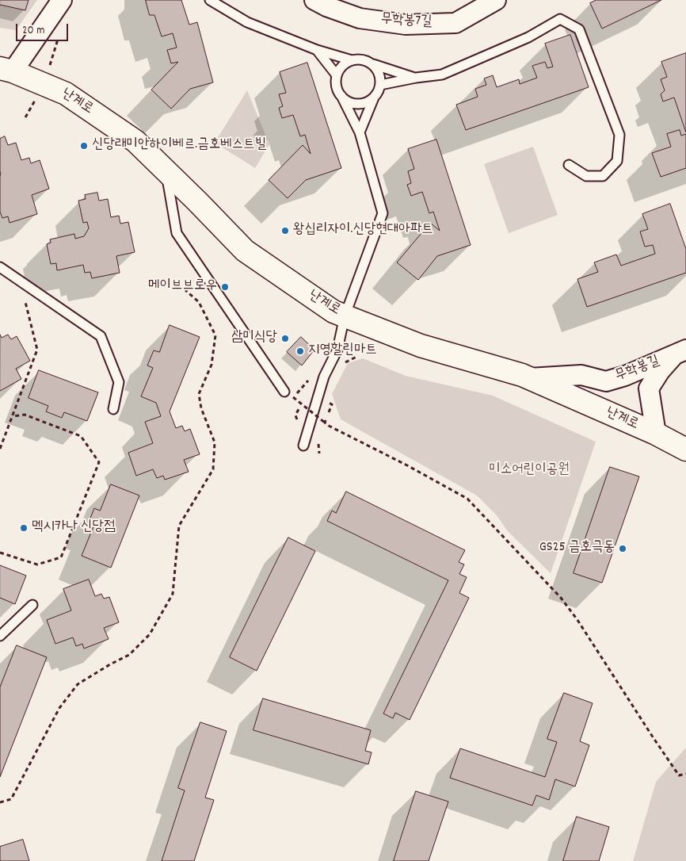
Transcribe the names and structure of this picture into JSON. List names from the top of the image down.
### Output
{
  "streets": {
    "main road": ["난계로"],
    "street": ["무학봉7길", "무학봉길"]
  },
  "crossings": [
    ["난계로", "무학봉길"]
  ],
  "parks": ["미소어린이공원"],
  "places": [
    "신당래미안하이베르.금호베스트빌",
    "왕십리자이.신당현대아파트",
    "메이브브로우",
    "삼미식당",
    "지영할린마트",
    "멕시카나 신당점",
    "GS25 금호극동"
  ],
  "scale_bar": "20 m"
}
